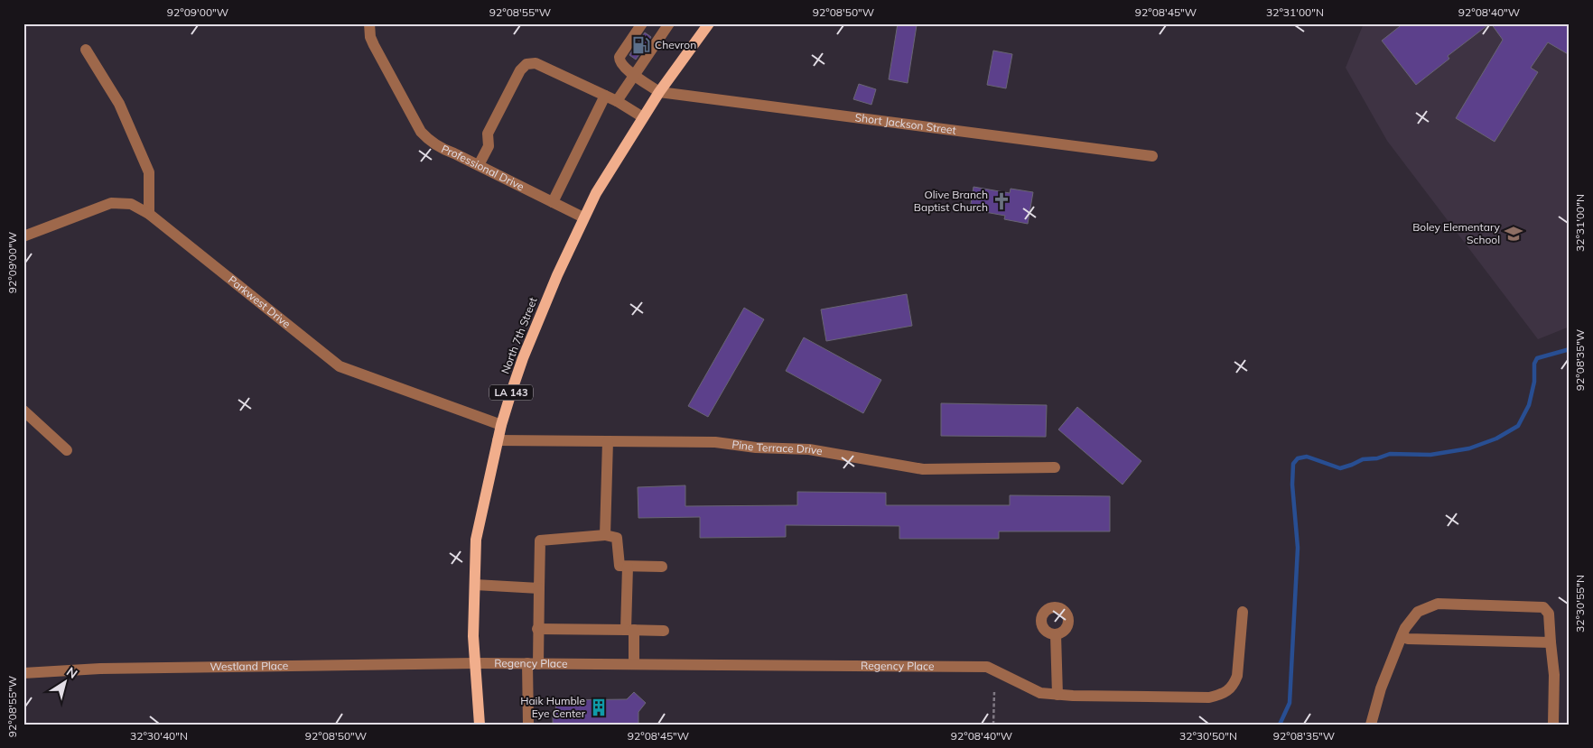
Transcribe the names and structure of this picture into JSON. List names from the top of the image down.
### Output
{
  "streets": {
    "main road": ["North 7th Street", "LA 143"],
    "street": [
      "Short Jackson Street",
      "Professional Drive",
      "Parkwest Drive",
      "Pine Terrace Drive",
      "Regency Place",
      "Westland Place"
    ]
  },
  "crossings": [
    ["Short Jackson Street", "North 7th Street"],
    ["Professional Drive", "North 7th Street"],
    ["Parkwest Drive", "North 7th Street"],
    ["North 7th Street", "Pine Terrace Drive"],
    ["North 7th Street", "Regency Place"],
    ["North 7th Street", "Westland Place"],
    ["Regency Place", "Westland Place"]
  ],
  "places": {
    "fuel station": ["Chevron"],
    "church": ["Olive Branch Baptist Church"],
    "school or university": ["Boley Elementary School"],
    "building": ["Haik Humble Eye Center"]
  },
  "north": "top right",
  "coordinates": [
    "92°09'00\"W",
    "92°08'55\"W",
    "92°08'50\"W",
    "92°08'45\"W",
    "32°31'00\"N",
    "92°08'40\"W",
    "92°08'35\"W",
    "32°30'55\"N",
    "32°30'40\"N",
    "32°30'50\"N"
  ]
}
